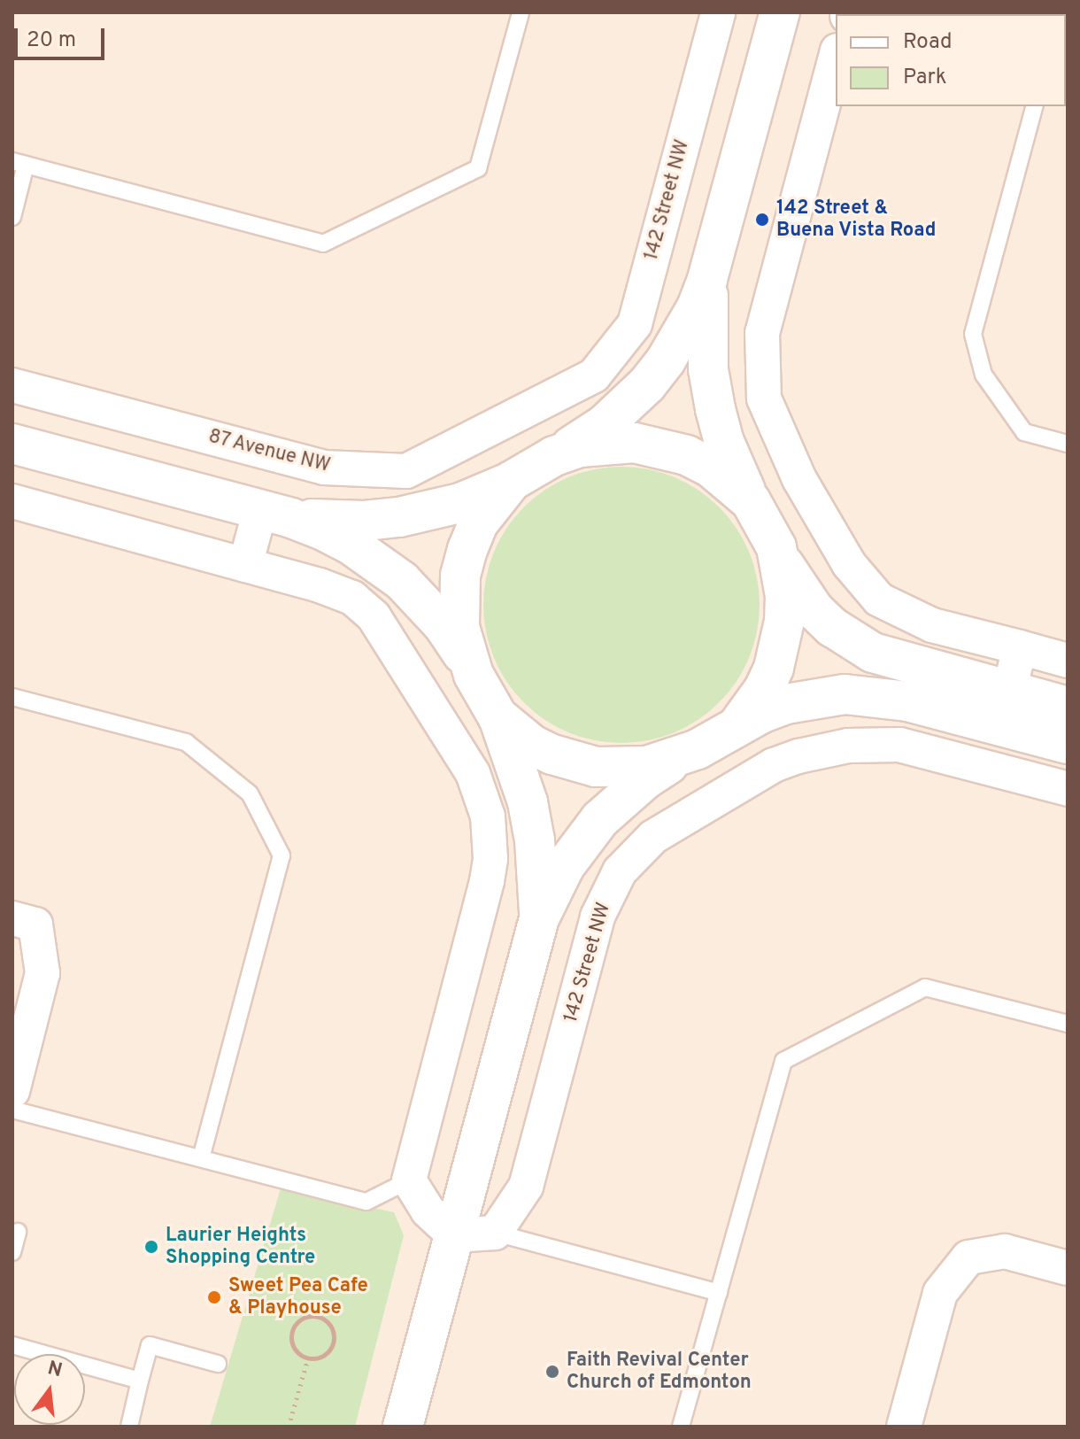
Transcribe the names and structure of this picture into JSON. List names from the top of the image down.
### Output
{
  "streets": {
    "street": ["142 Street NW", "87 Avenue NW"]
  },
  "crossings": [
    ["142 Street NW", "87 Avenue NW"]
  ],
  "places": [
    "142 Street & Buena Vista Road",
    "Laurier Heights Shopping Centre",
    "Sweet Pea Cafe & Playhouse",
    "Faith Revival Center Church of Edmonton"
  ],
  "legend": ["Road", "Park"],
  "scale_bar": "20 m",
  "north": "top"
}
